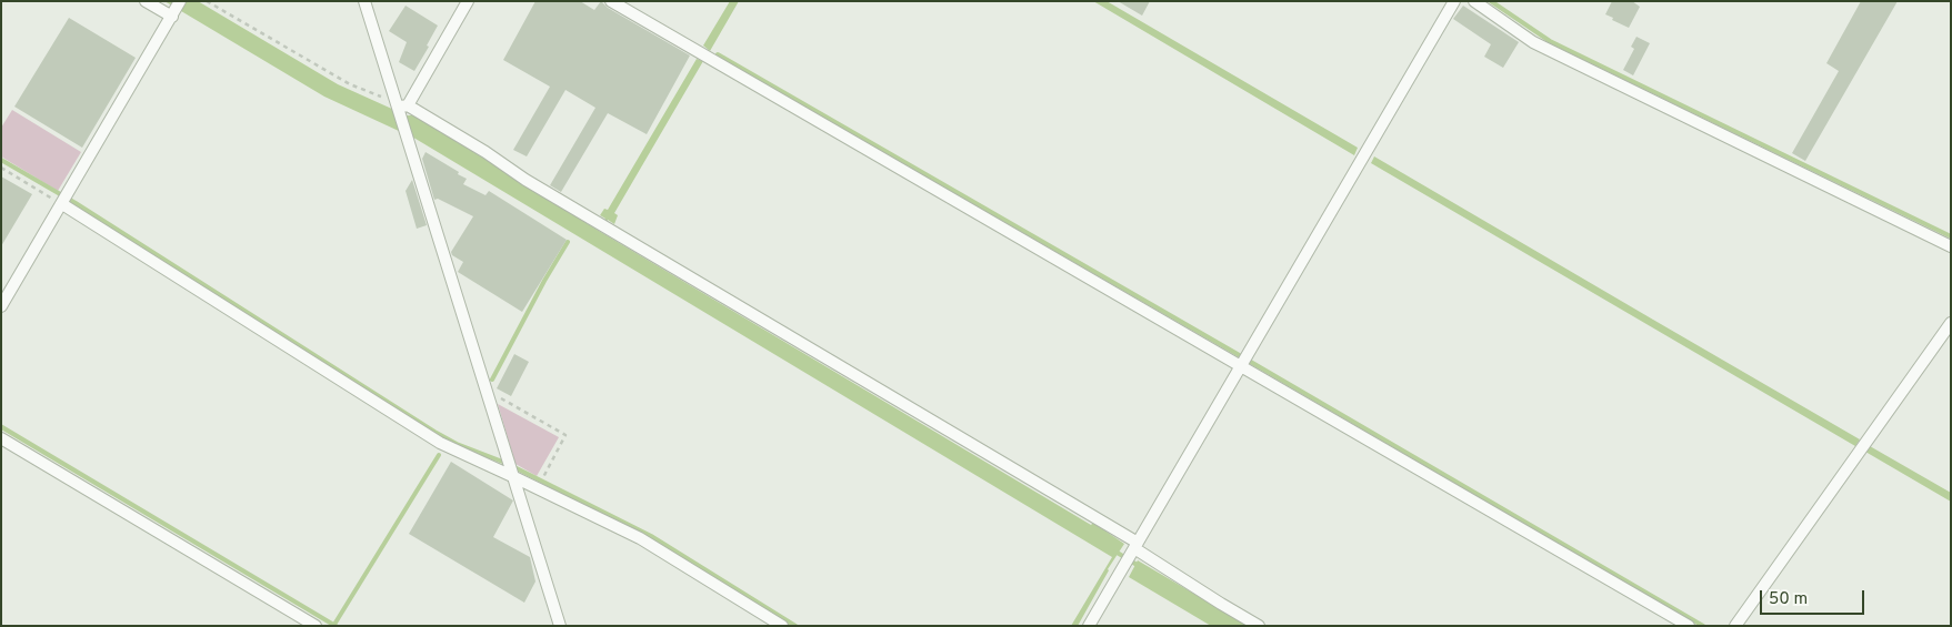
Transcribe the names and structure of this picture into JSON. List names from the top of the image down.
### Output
{
  "scale_bar": "50 m"
}
